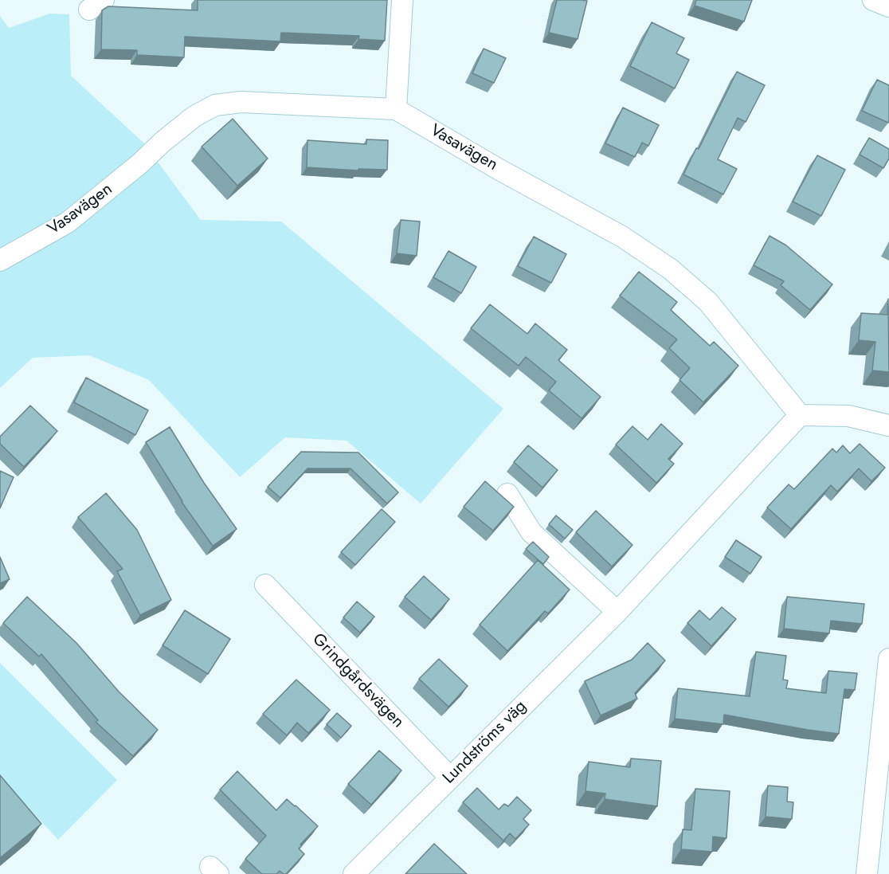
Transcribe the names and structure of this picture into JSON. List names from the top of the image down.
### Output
{
  "streets": {
    "street": ["Vasavägen", "Grindgårdsvägen", "Lundströms väg"]
  },
  "crossings": [
    ["Vasavägen", "Lundströms väg"],
    ["Grindgårdsvägen", "Lundströms väg"]
  ]
}
